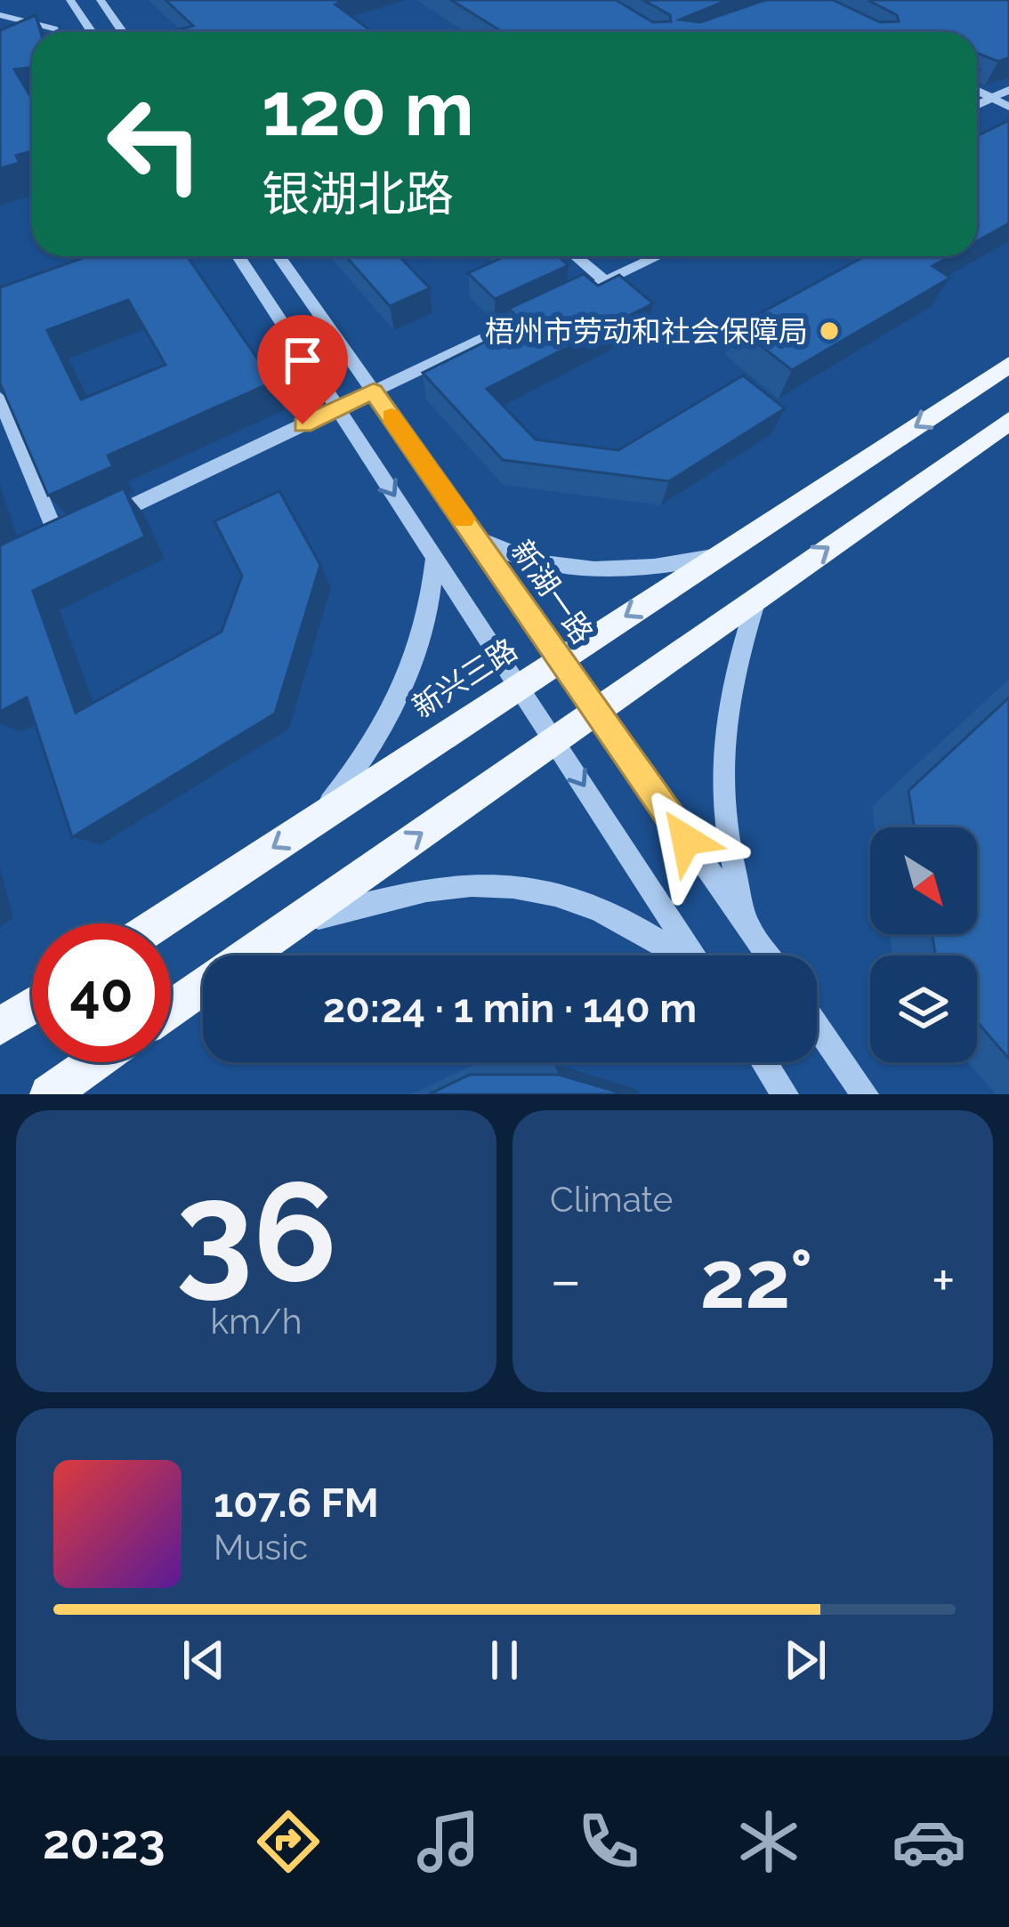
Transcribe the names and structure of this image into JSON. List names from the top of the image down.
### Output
{
  "streets": {
    "main road": ["新兴三路"],
    "street": ["新湖一路"]
  },
  "crossings": [
    ["新湖一路", "新兴三路"]
  ],
  "places": ["梧州市劳动和社会保障局"],
  "north": "bottom right",
  "page": {
    "turn": ["120 m", "银湖北路"],
    "limit": "40",
    "trip": "20:24 · 1 min · 140 m",
    "tile": [
      ["36", "km/h"],
      "Climate"
    ],
    "heat": ["−", "22°", "+"],
    "song": ["107.6 FM", "Music"],
    "tabs": "20:23"
  }
}
